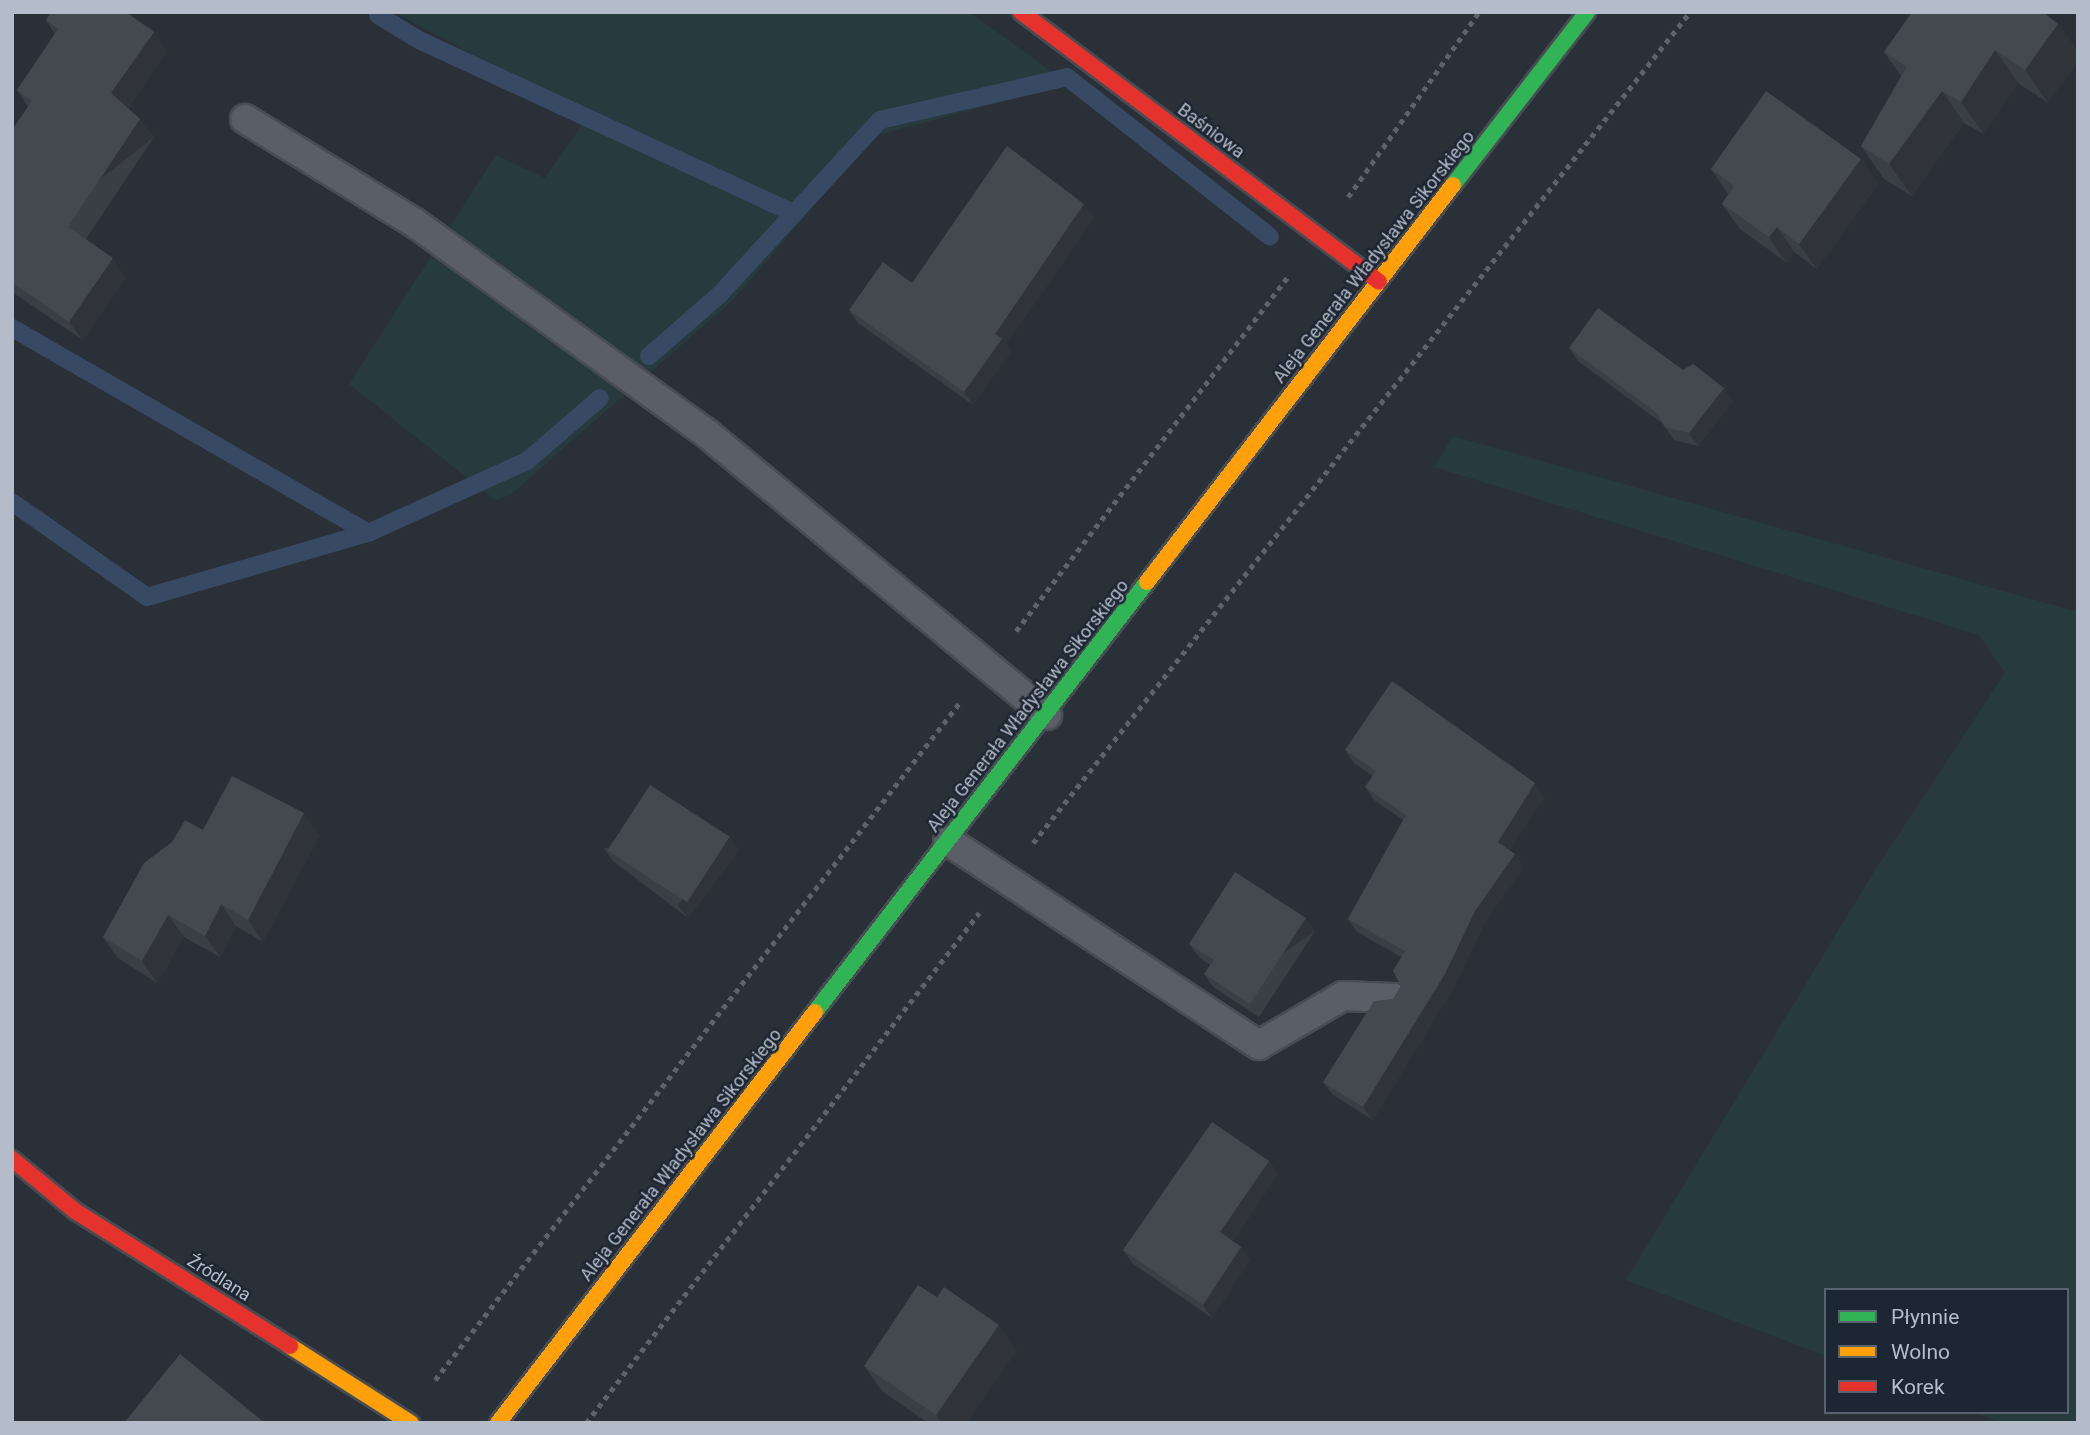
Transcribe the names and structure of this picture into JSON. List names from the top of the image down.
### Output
{
  "streets": {
    "main road": ["Baśniowa", "Aleja Generała Władysława Sikorskiego", "Źródlana"]
  },
  "crossings": [
    ["Baśniowa", "Aleja Generała Władysława Sikorskiego"]
  ],
  "legend": ["Płynnie", "Wolno", "Korek"]
}
